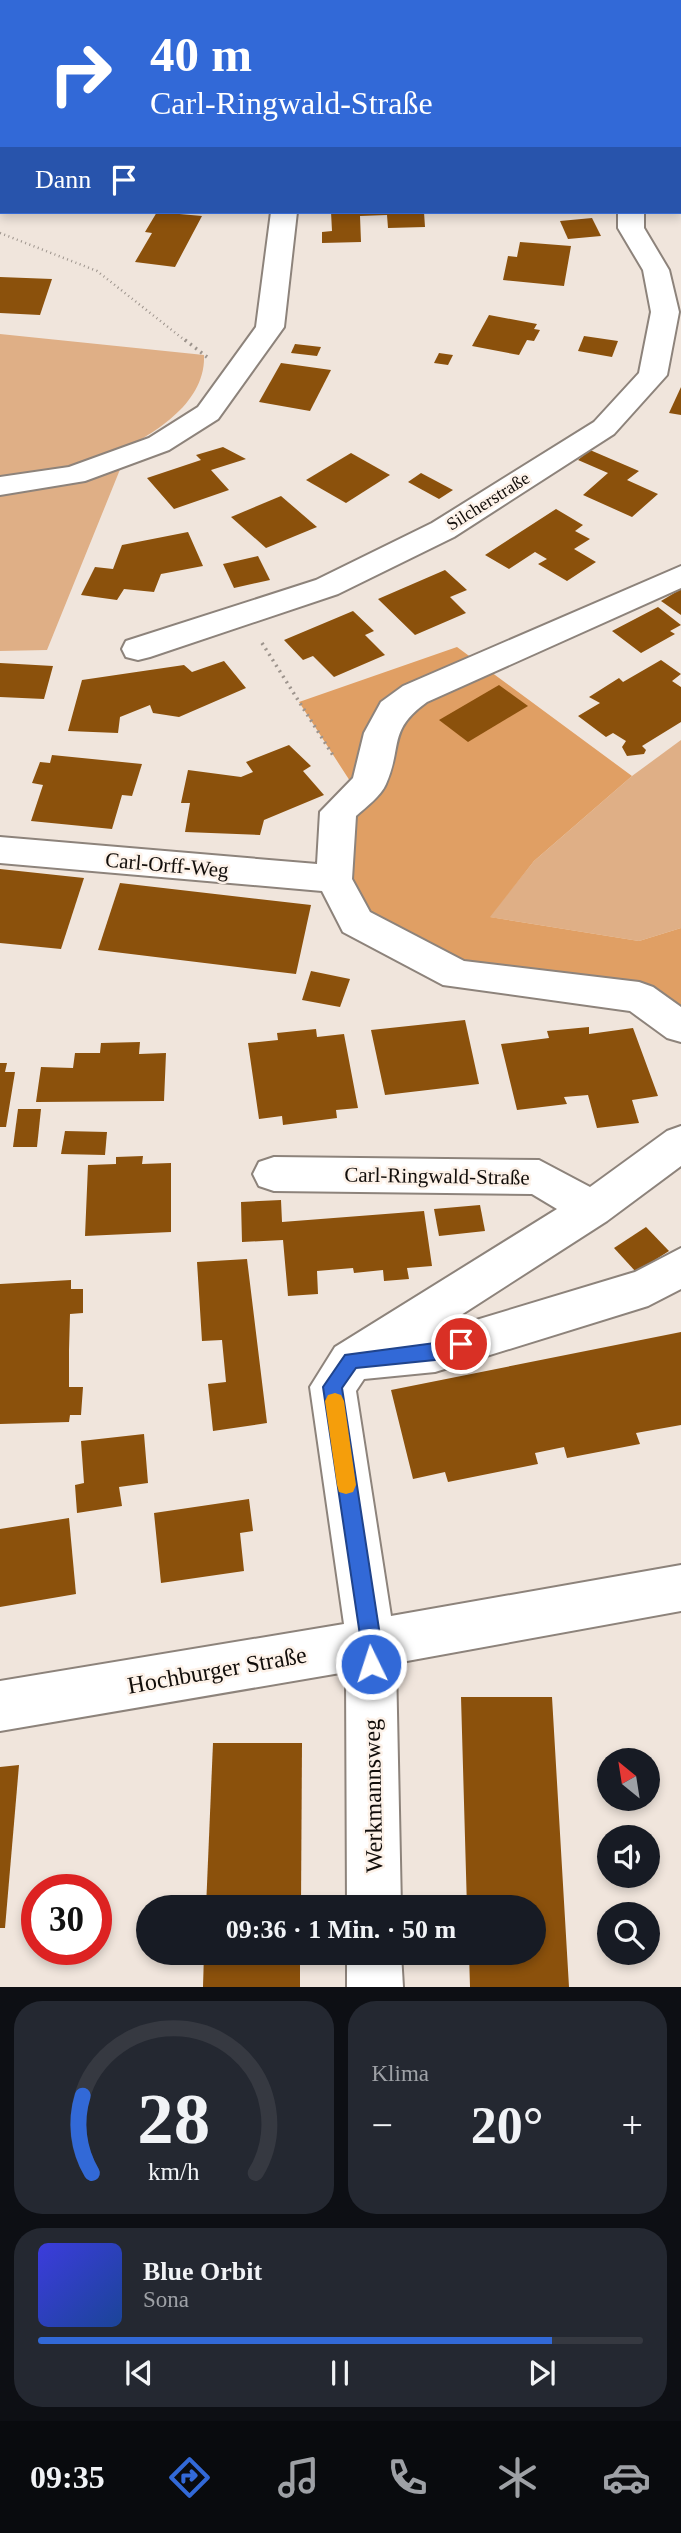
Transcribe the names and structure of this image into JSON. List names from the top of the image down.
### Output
{
  "streets": {
    "street": [
      "Silcherstraße",
      "Carl-Orff-Weg",
      "Carl-Ringwald-Straße",
      "Hochburger Straße",
      "Werkmannsweg"
    ]
  },
  "crossings": [
    ["Hochburger Straße", "Werkmannsweg"]
  ],
  "north": "top left",
  "page": {
    "turn": ["40 m", "Carl-Ringwald-Straße"],
    "then": "Dann",
    "limit": "30",
    "trip": "09:36 · 1 Min. · 50 m",
    "tile": "Klima",
    "heat": ["−", "20°", "+"],
    "song": ["Blue Orbit", "Sona"],
    "tabs": "09:35",
    "gauge": ["28", "km/h"]
  }
}
